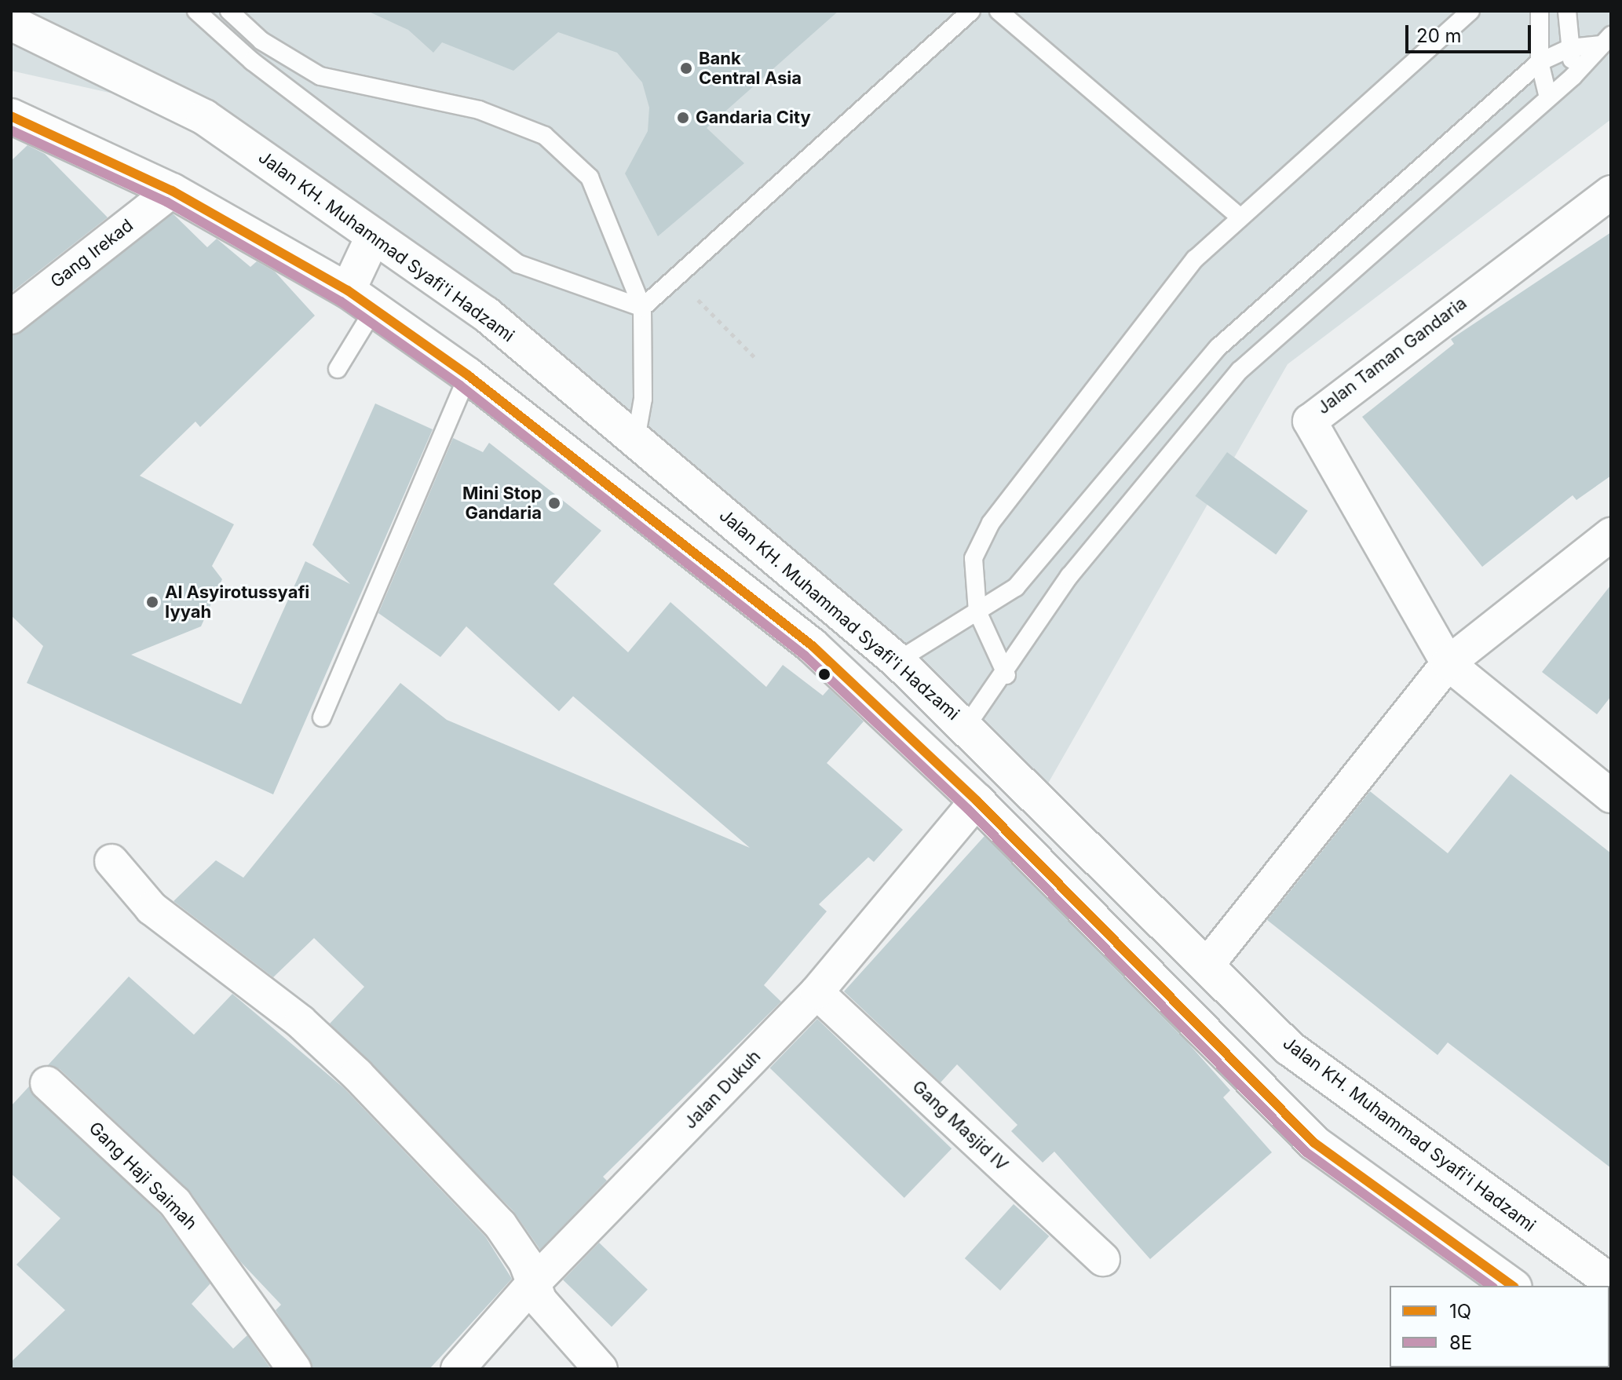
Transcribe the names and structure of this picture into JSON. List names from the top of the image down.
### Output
{
  "streets": {
    "main road": ["Jalan KH. Muhammad Syafi'i Hadzami"],
    "street": [
      "Gang Irekad",
      "Jalan Taman Gandaria",
      "Jalan Dukuh",
      "Gang Masjid IV",
      "Gang Haji Saimah"
    ]
  },
  "crossings": [
    ["Jalan Dukuh", "Gang Masjid IV"]
  ],
  "places": [
    "Bank Central Asia",
    "Gandaria City",
    "Mini Stop Gandaria",
    "Al Asyirotussyafi Iyyah"
  ],
  "lines": ["transit line 1Q", "transit line 8E"],
  "legend": ["1Q", "8E"],
  "scale_bar": "20 m"
}
